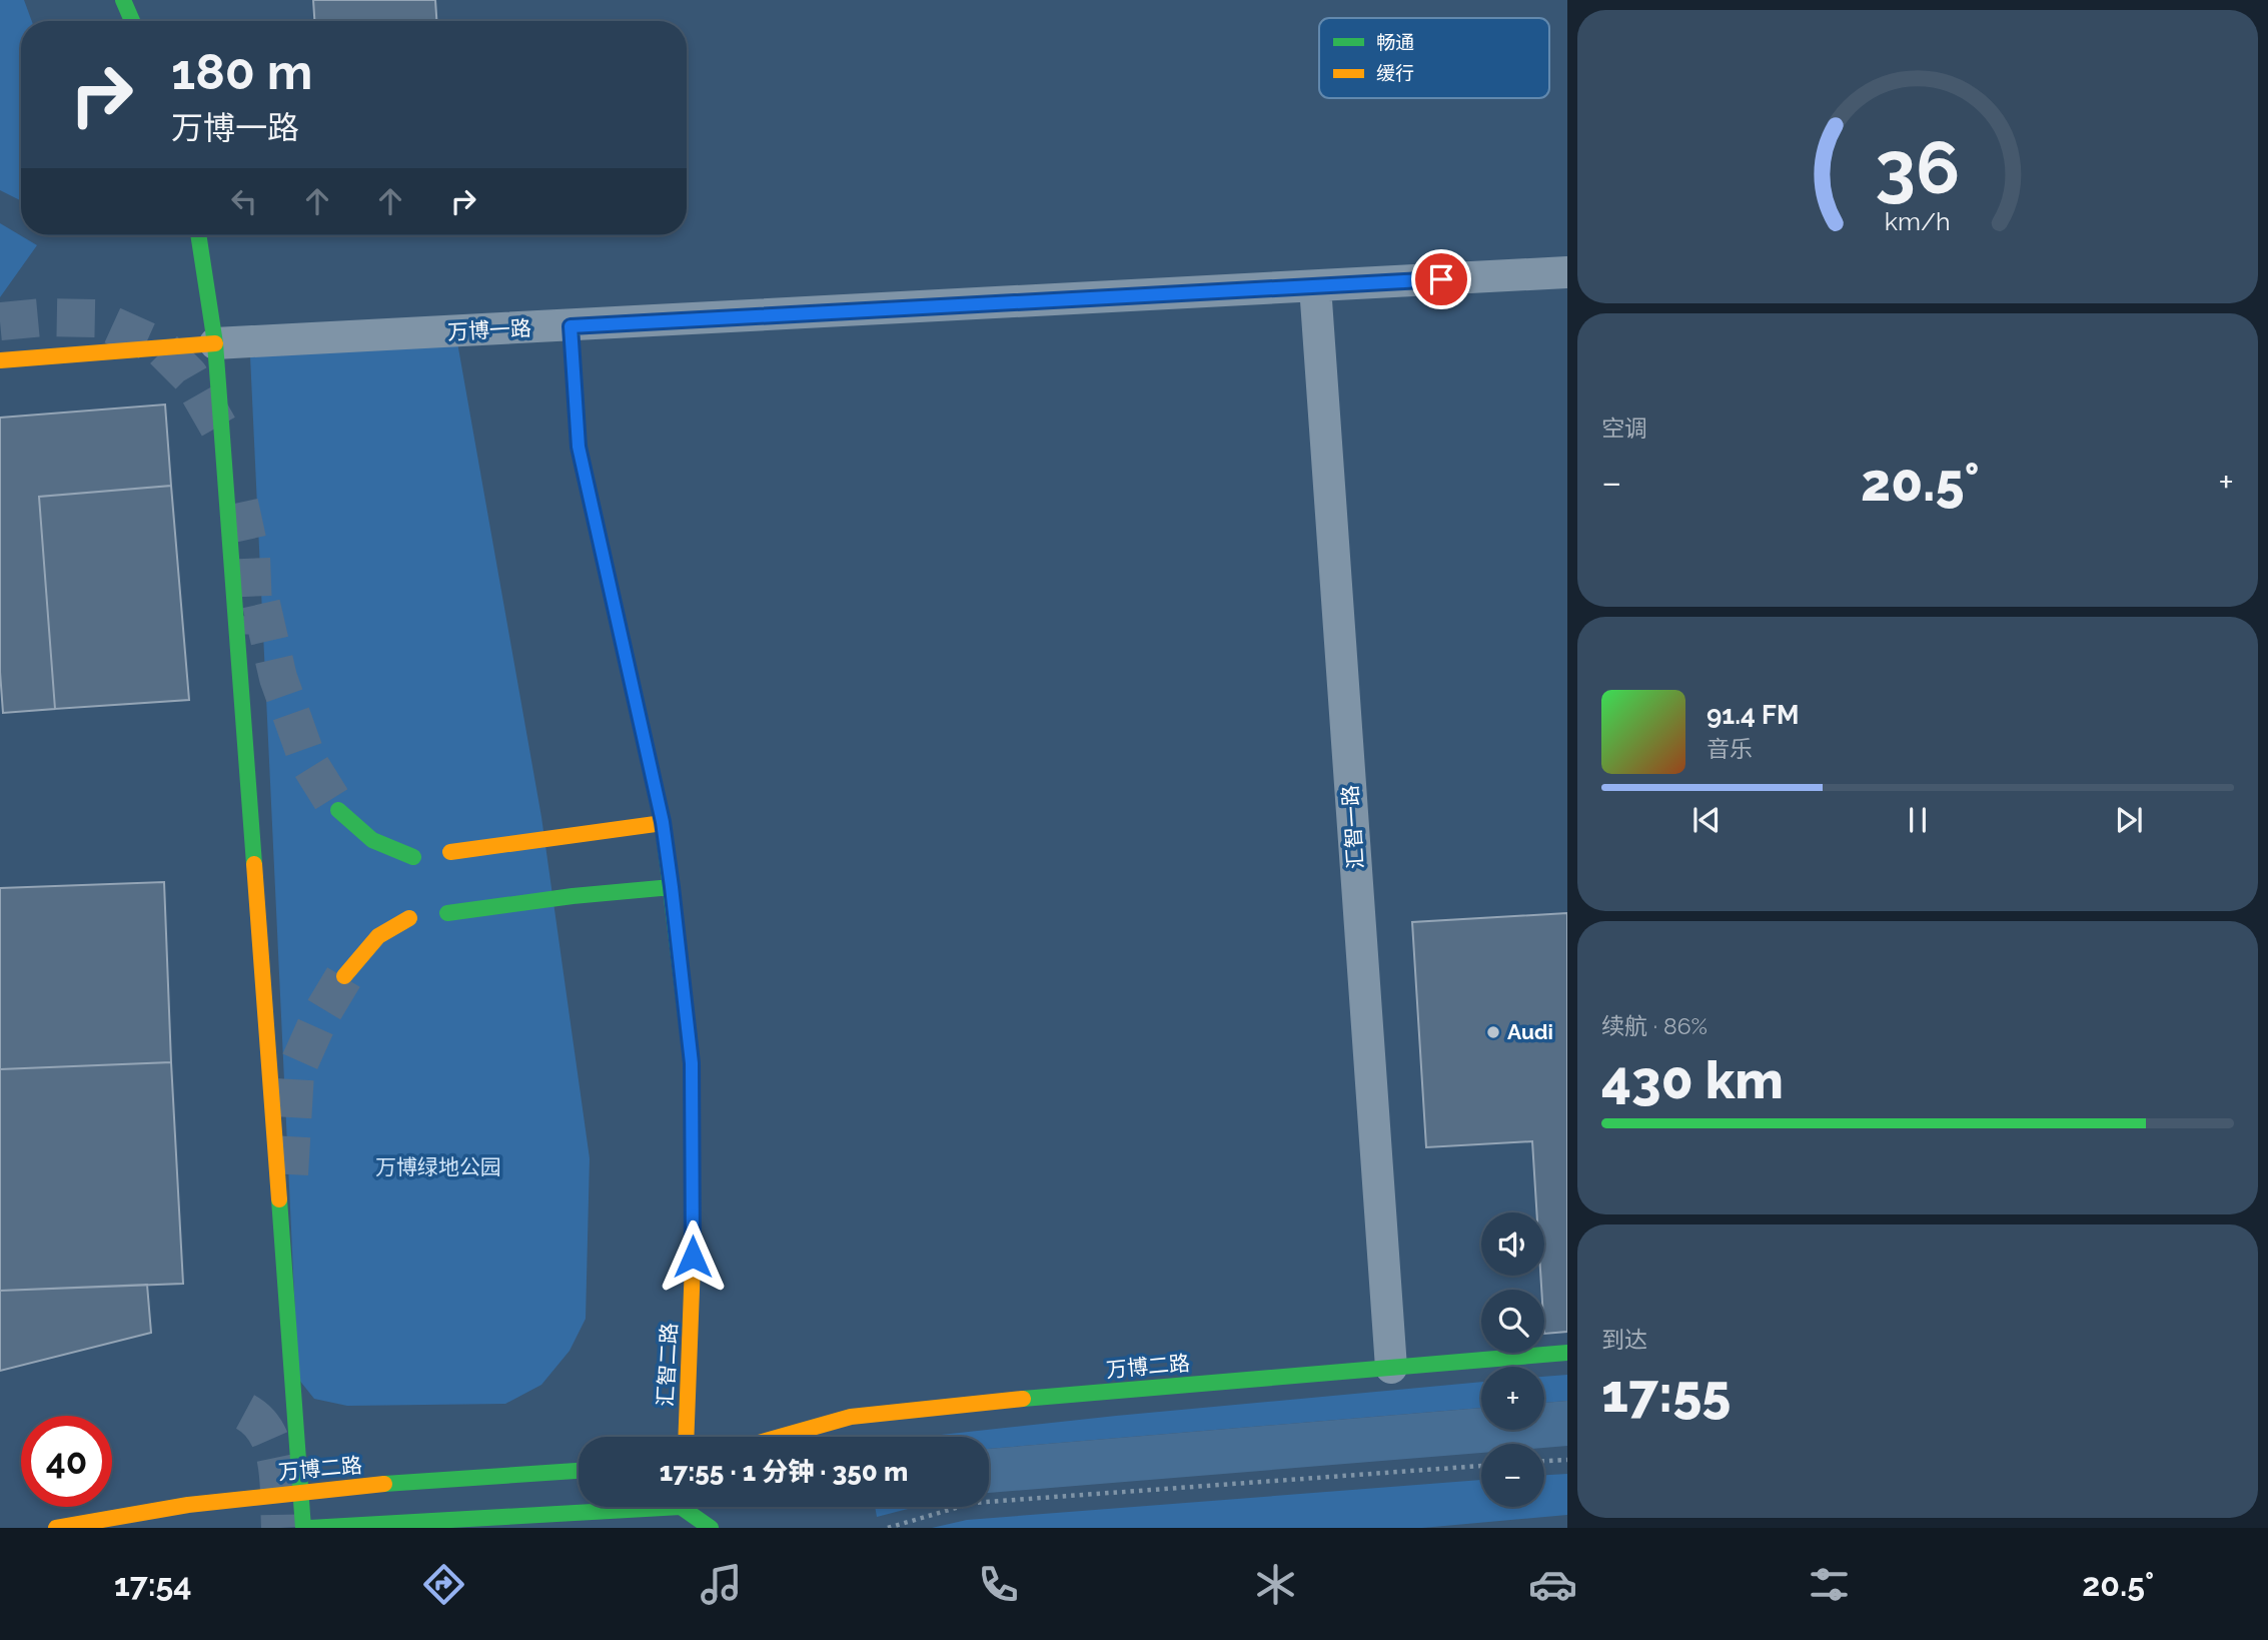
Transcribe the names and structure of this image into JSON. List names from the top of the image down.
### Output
{
  "streets": {
    "street": [
      "万博一路",
      "汇智一路",
      "汇智二路",
      "万博二路"
    ]
  },
  "crossings": [
    ["万博一路", "汇智一路"],
    ["万博一路", "汇智二路"],
    ["汇智一路", "万博二路"]
  ],
  "parks": ["万博绿地公园"],
  "places": ["Audi"],
  "legend": ["畅通", "缓行"],
  "page": {
    "turn": ["180 m", "万博一路"],
    "tile": [
      "空调",
      ["续航 · 86%", "430 km"],
      ["到达", "17:55"]
    ],
    "heat": ["−", "20.5°", "+"],
    "song": ["91.4 FM", "音乐"],
    "map_buttons": ["+", "−"],
    "limit": "40",
    "trip": "17:55 · 1 分钟 · 350 m",
    "tabs": ["17:54", "20.5°"],
    "gauge": ["36", "km/h"]
  }
}
